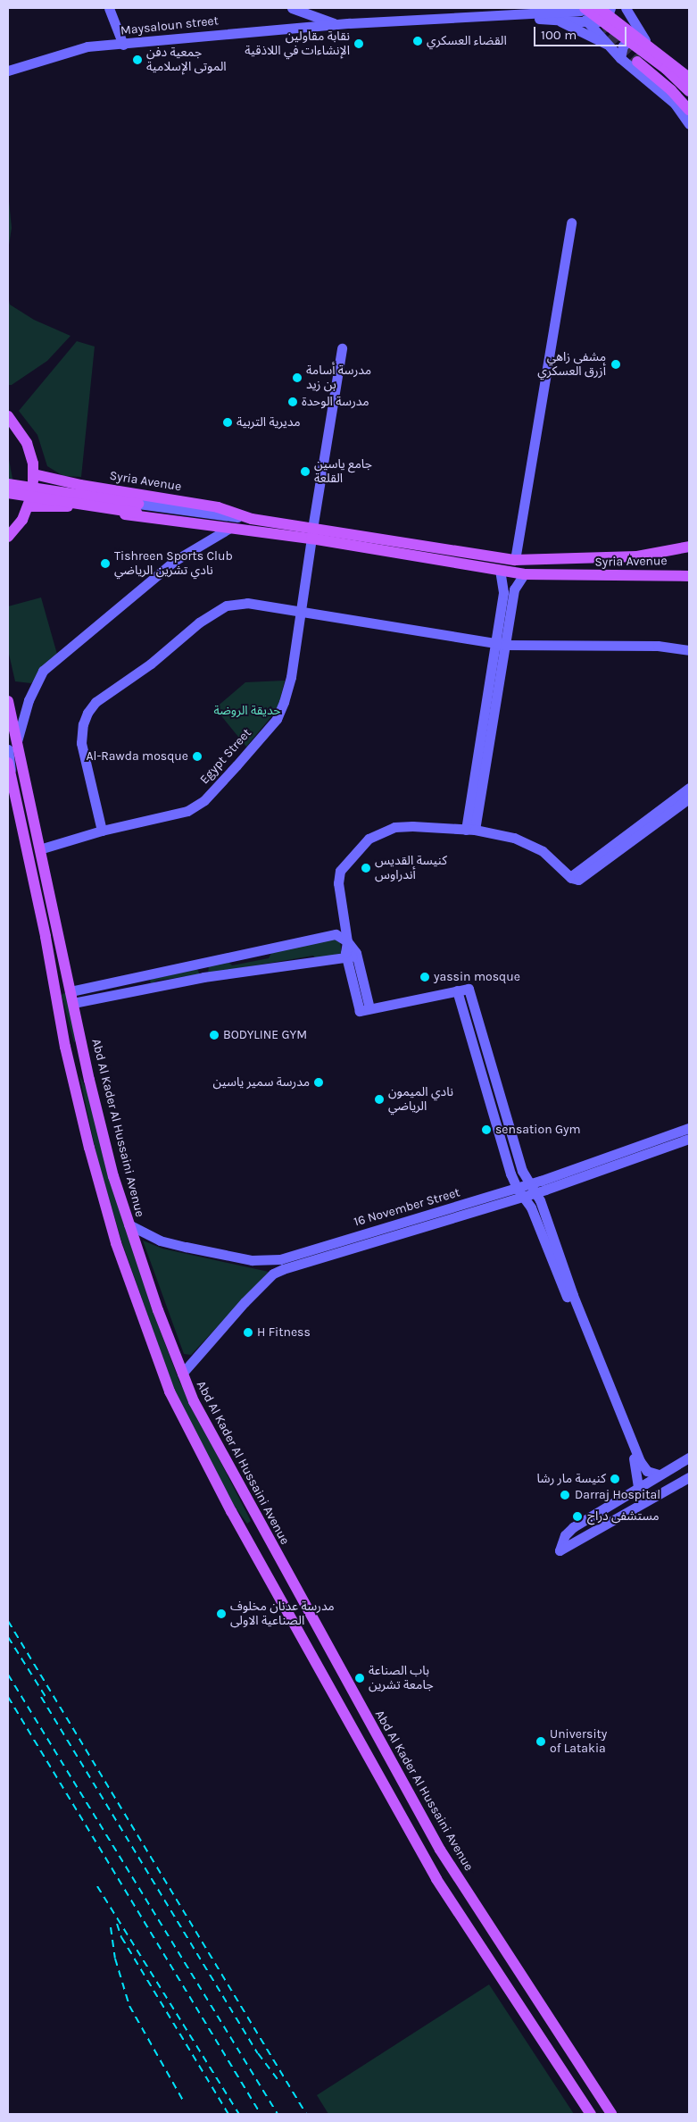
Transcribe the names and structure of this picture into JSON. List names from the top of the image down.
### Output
{
  "streets": {
    "main road": ["Syria Avenue", "Abd Al Kader Al Hussaini Avenue"],
    "street": ["Maysaloun street", "Egypt Street", "16 November Street"]
  },
  "crossings": [
    ["Syria Avenue", "Egypt Street"],
    ["Egypt Street", "Abd Al Kader Al Hussaini Avenue"],
    ["Abd Al Kader Al Hussaini Avenue", "16 November Street"]
  ],
  "parks": ["حديقة الروضة"],
  "places": [
    "القضاء العسكري",
    "نقابة مقاولين الإنشاءات في اللاذقية",
    "جمعية دفن الموتى الإسلامية",
    "مشفى زاهي أزرق العسكري",
    "مدرسة أسامة بن زيد",
    "مدرسة الوحدة",
    "مديرية التربية",
    "جامع ياسين القلعة",
    "Tishreen Sports Club نادي تشرين الرياضي",
    "Al-Rawda mosque",
    "كنيسة القديس أندراوس",
    "yassin mosque",
    "BODYLINE GYM",
    "مدرسة سمير ياسين",
    "نادي الميمون الرياضي",
    "sensation Gym",
    "H Fitness",
    "كنيسة مار رشا",
    "Darraj Hospital",
    "مستشفى دراج",
    "مدرسة عدنان مخلوف الصناعية الاولى",
    "باب الصناعة جامعة تشرين",
    "University of Latakia"
  ],
  "scale_bar": "100 m"
}
